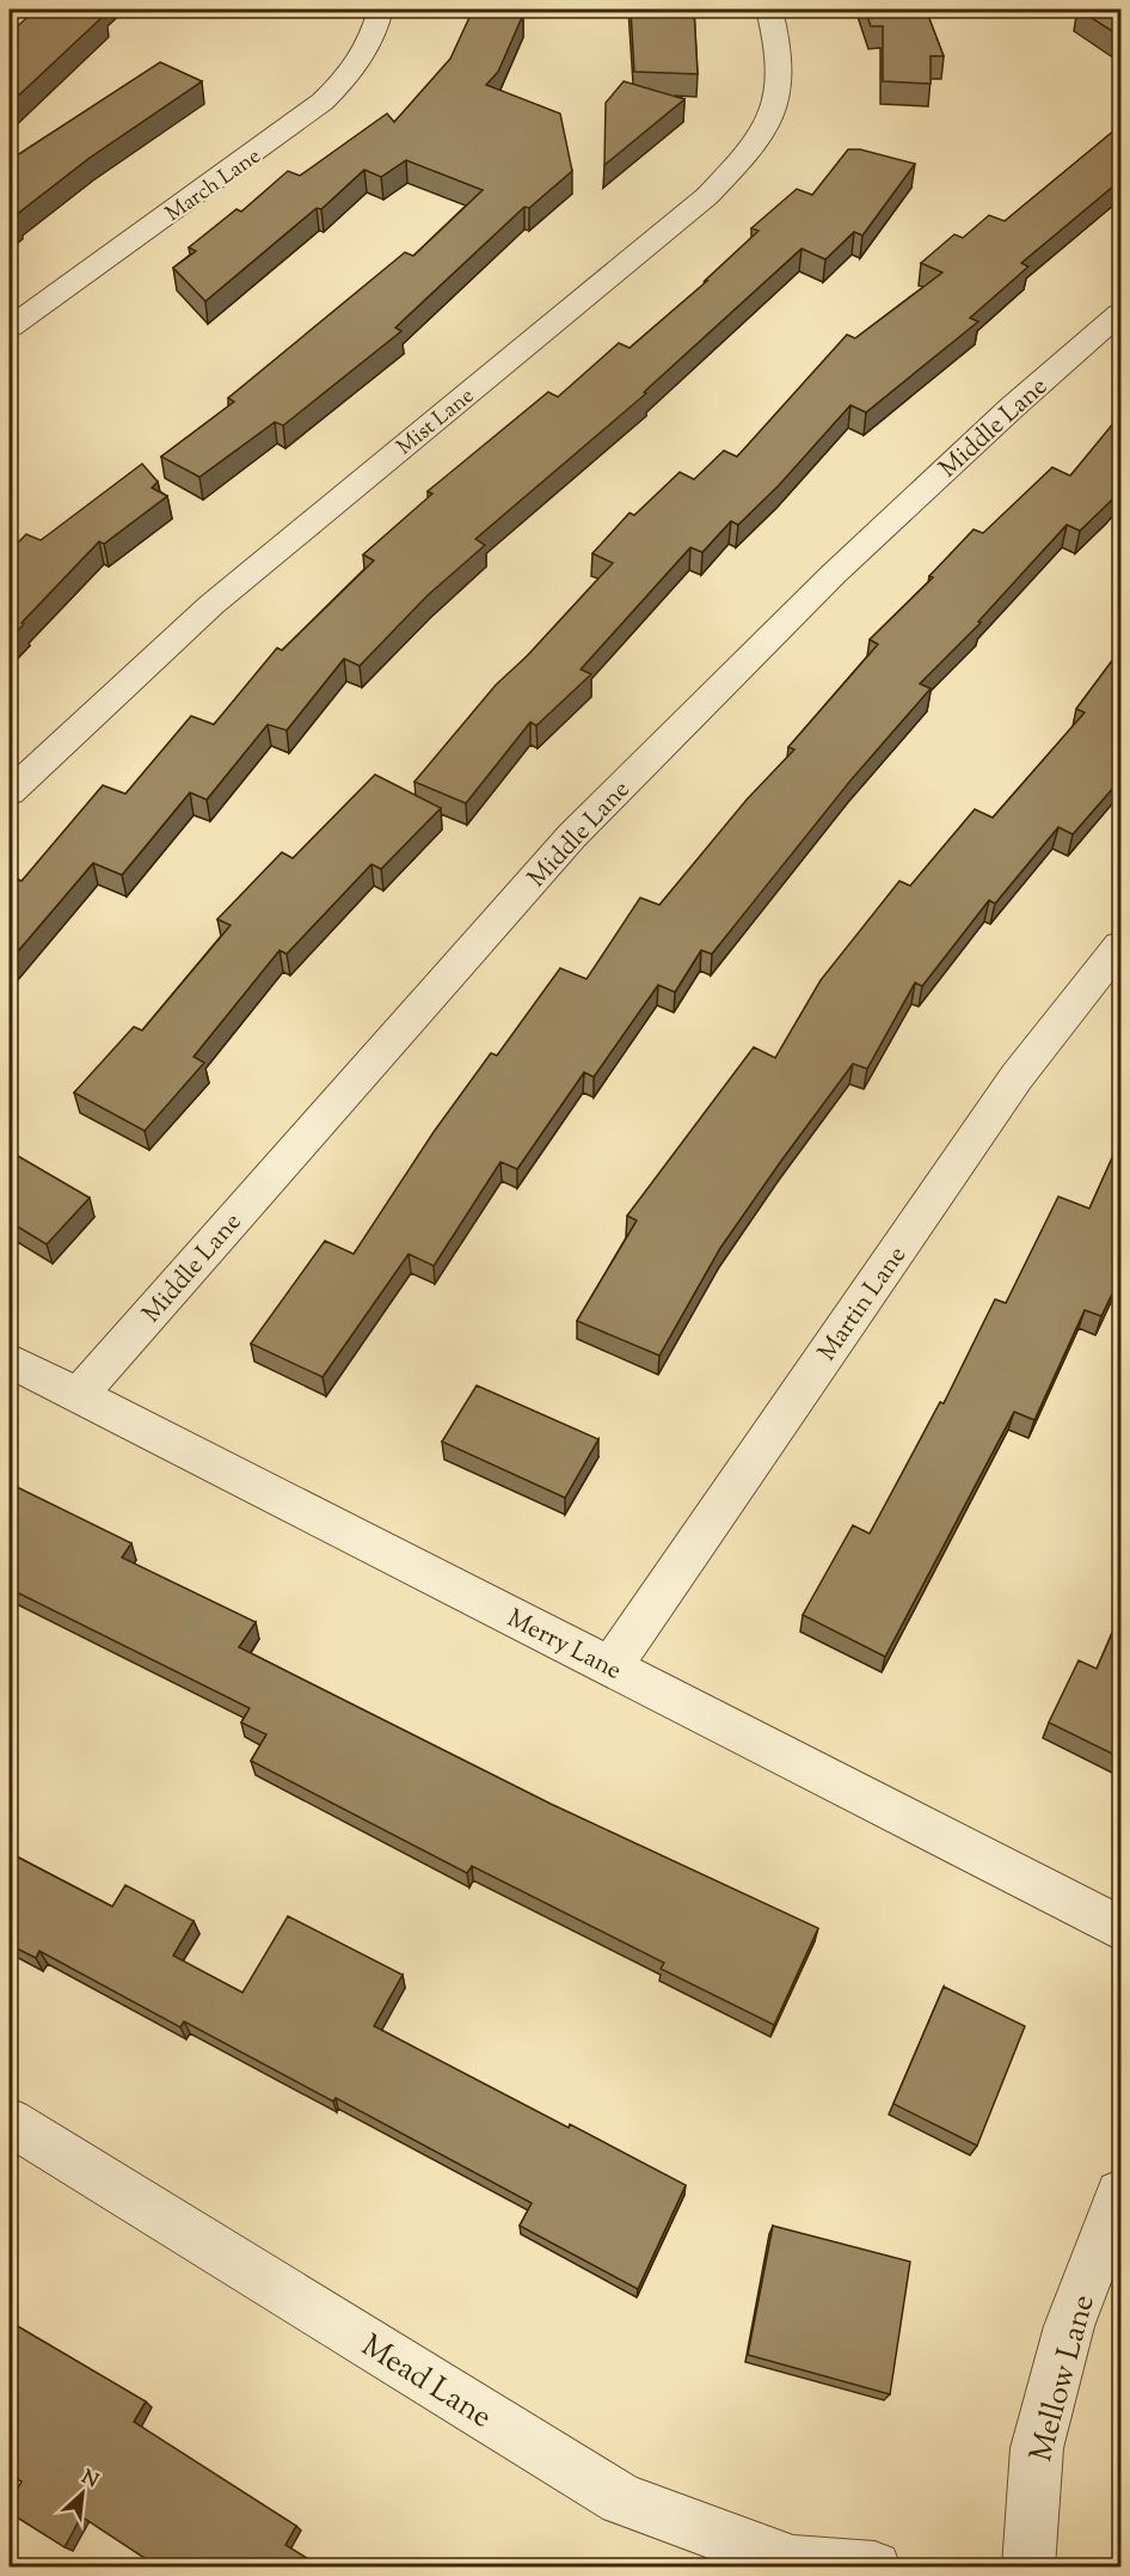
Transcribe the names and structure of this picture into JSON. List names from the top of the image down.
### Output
{
  "streets": {
    "street": [
      "March Lane",
      "Mist Lane",
      "Middle Lane",
      "Martin Lane",
      "Merry Lane",
      "Mellow Lane",
      "Mead Lane"
    ]
  },
  "crossings": [
    ["Middle Lane", "Merry Lane"],
    ["Martin Lane", "Merry Lane"]
  ],
  "north": "top right"
}
